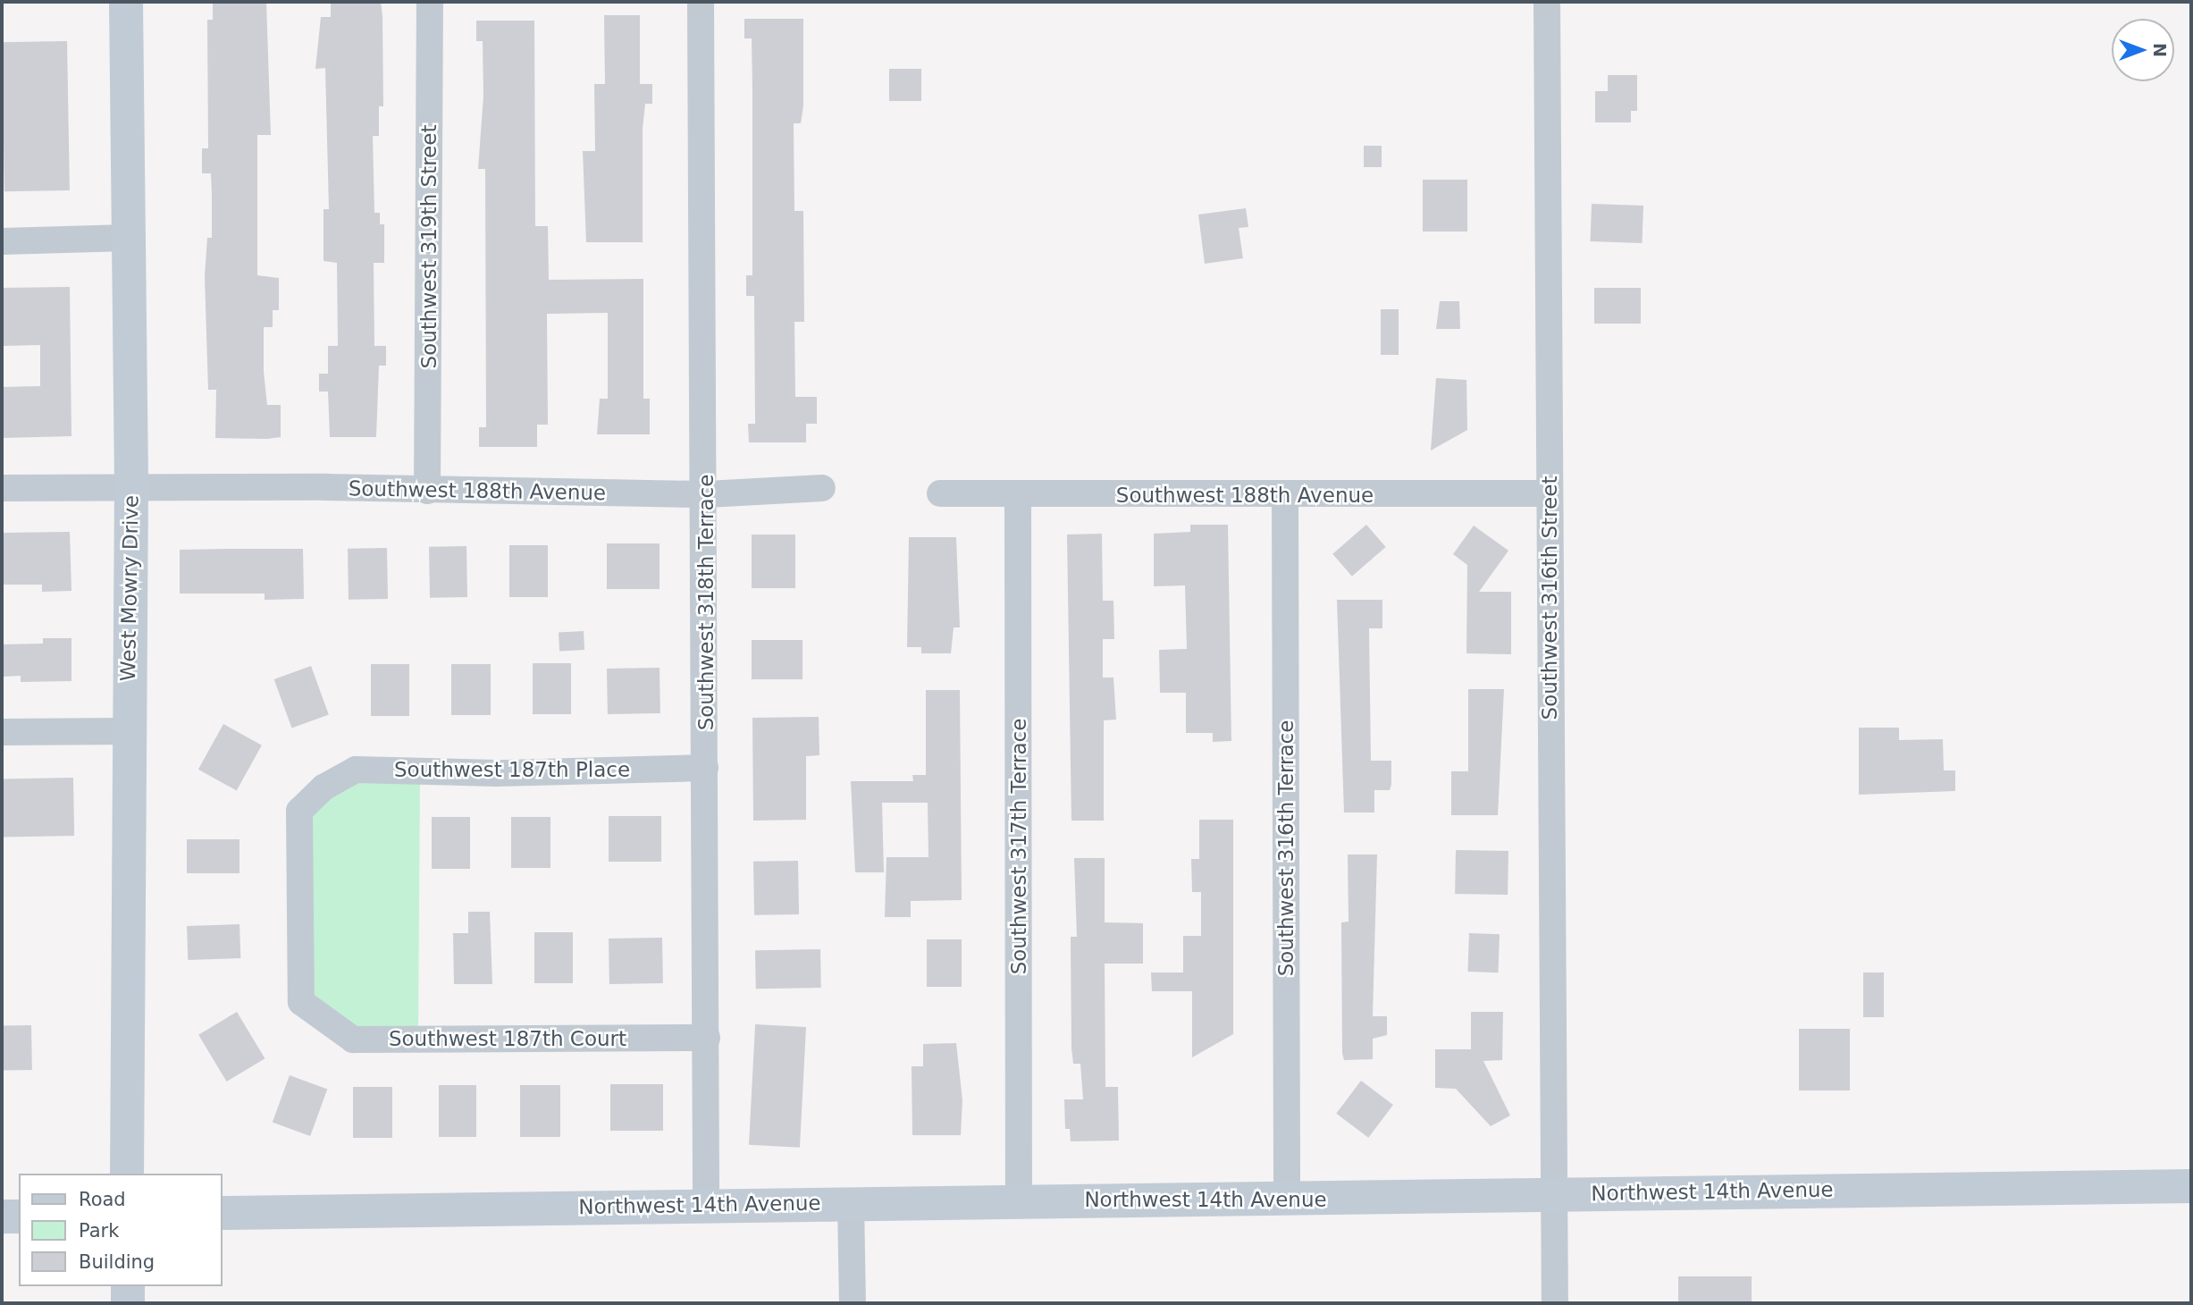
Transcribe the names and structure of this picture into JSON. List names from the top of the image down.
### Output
{
  "streets": {
    "street": [
      "Southwest 319th Street",
      "Southwest 188th Avenue",
      "West Mowry Drive",
      "Southwest 316th Street",
      "Southwest 318th Terrace",
      "Southwest 187th Place",
      "Southwest 317th Terrace",
      "Southwest 316th Terrace",
      "Southwest 187th Court",
      "Northwest 14th Avenue"
    ]
  },
  "crossings": [
    ["Southwest 319th Street", "Southwest 188th Avenue"],
    ["Southwest 188th Avenue", "West Mowry Drive"],
    ["Southwest 188th Avenue", "Southwest 316th Street"],
    ["Southwest 188th Avenue", "Southwest 318th Terrace"],
    ["Southwest 188th Avenue", "Southwest 317th Terrace"],
    ["Southwest 188th Avenue", "Southwest 316th Terrace"],
    ["Southwest 316th Street", "Northwest 14th Avenue"],
    ["Southwest 318th Terrace", "Southwest 187th Place"],
    ["Southwest 318th Terrace", "Southwest 187th Court"],
    ["Southwest 318th Terrace", "Northwest 14th Avenue"],
    ["Southwest 187th Place", "Southwest 187th Court"],
    ["Southwest 317th Terrace", "Northwest 14th Avenue"],
    ["Southwest 316th Terrace", "Northwest 14th Avenue"]
  ],
  "legend": ["Road", "Park", "Building"],
  "north": "right"
}
